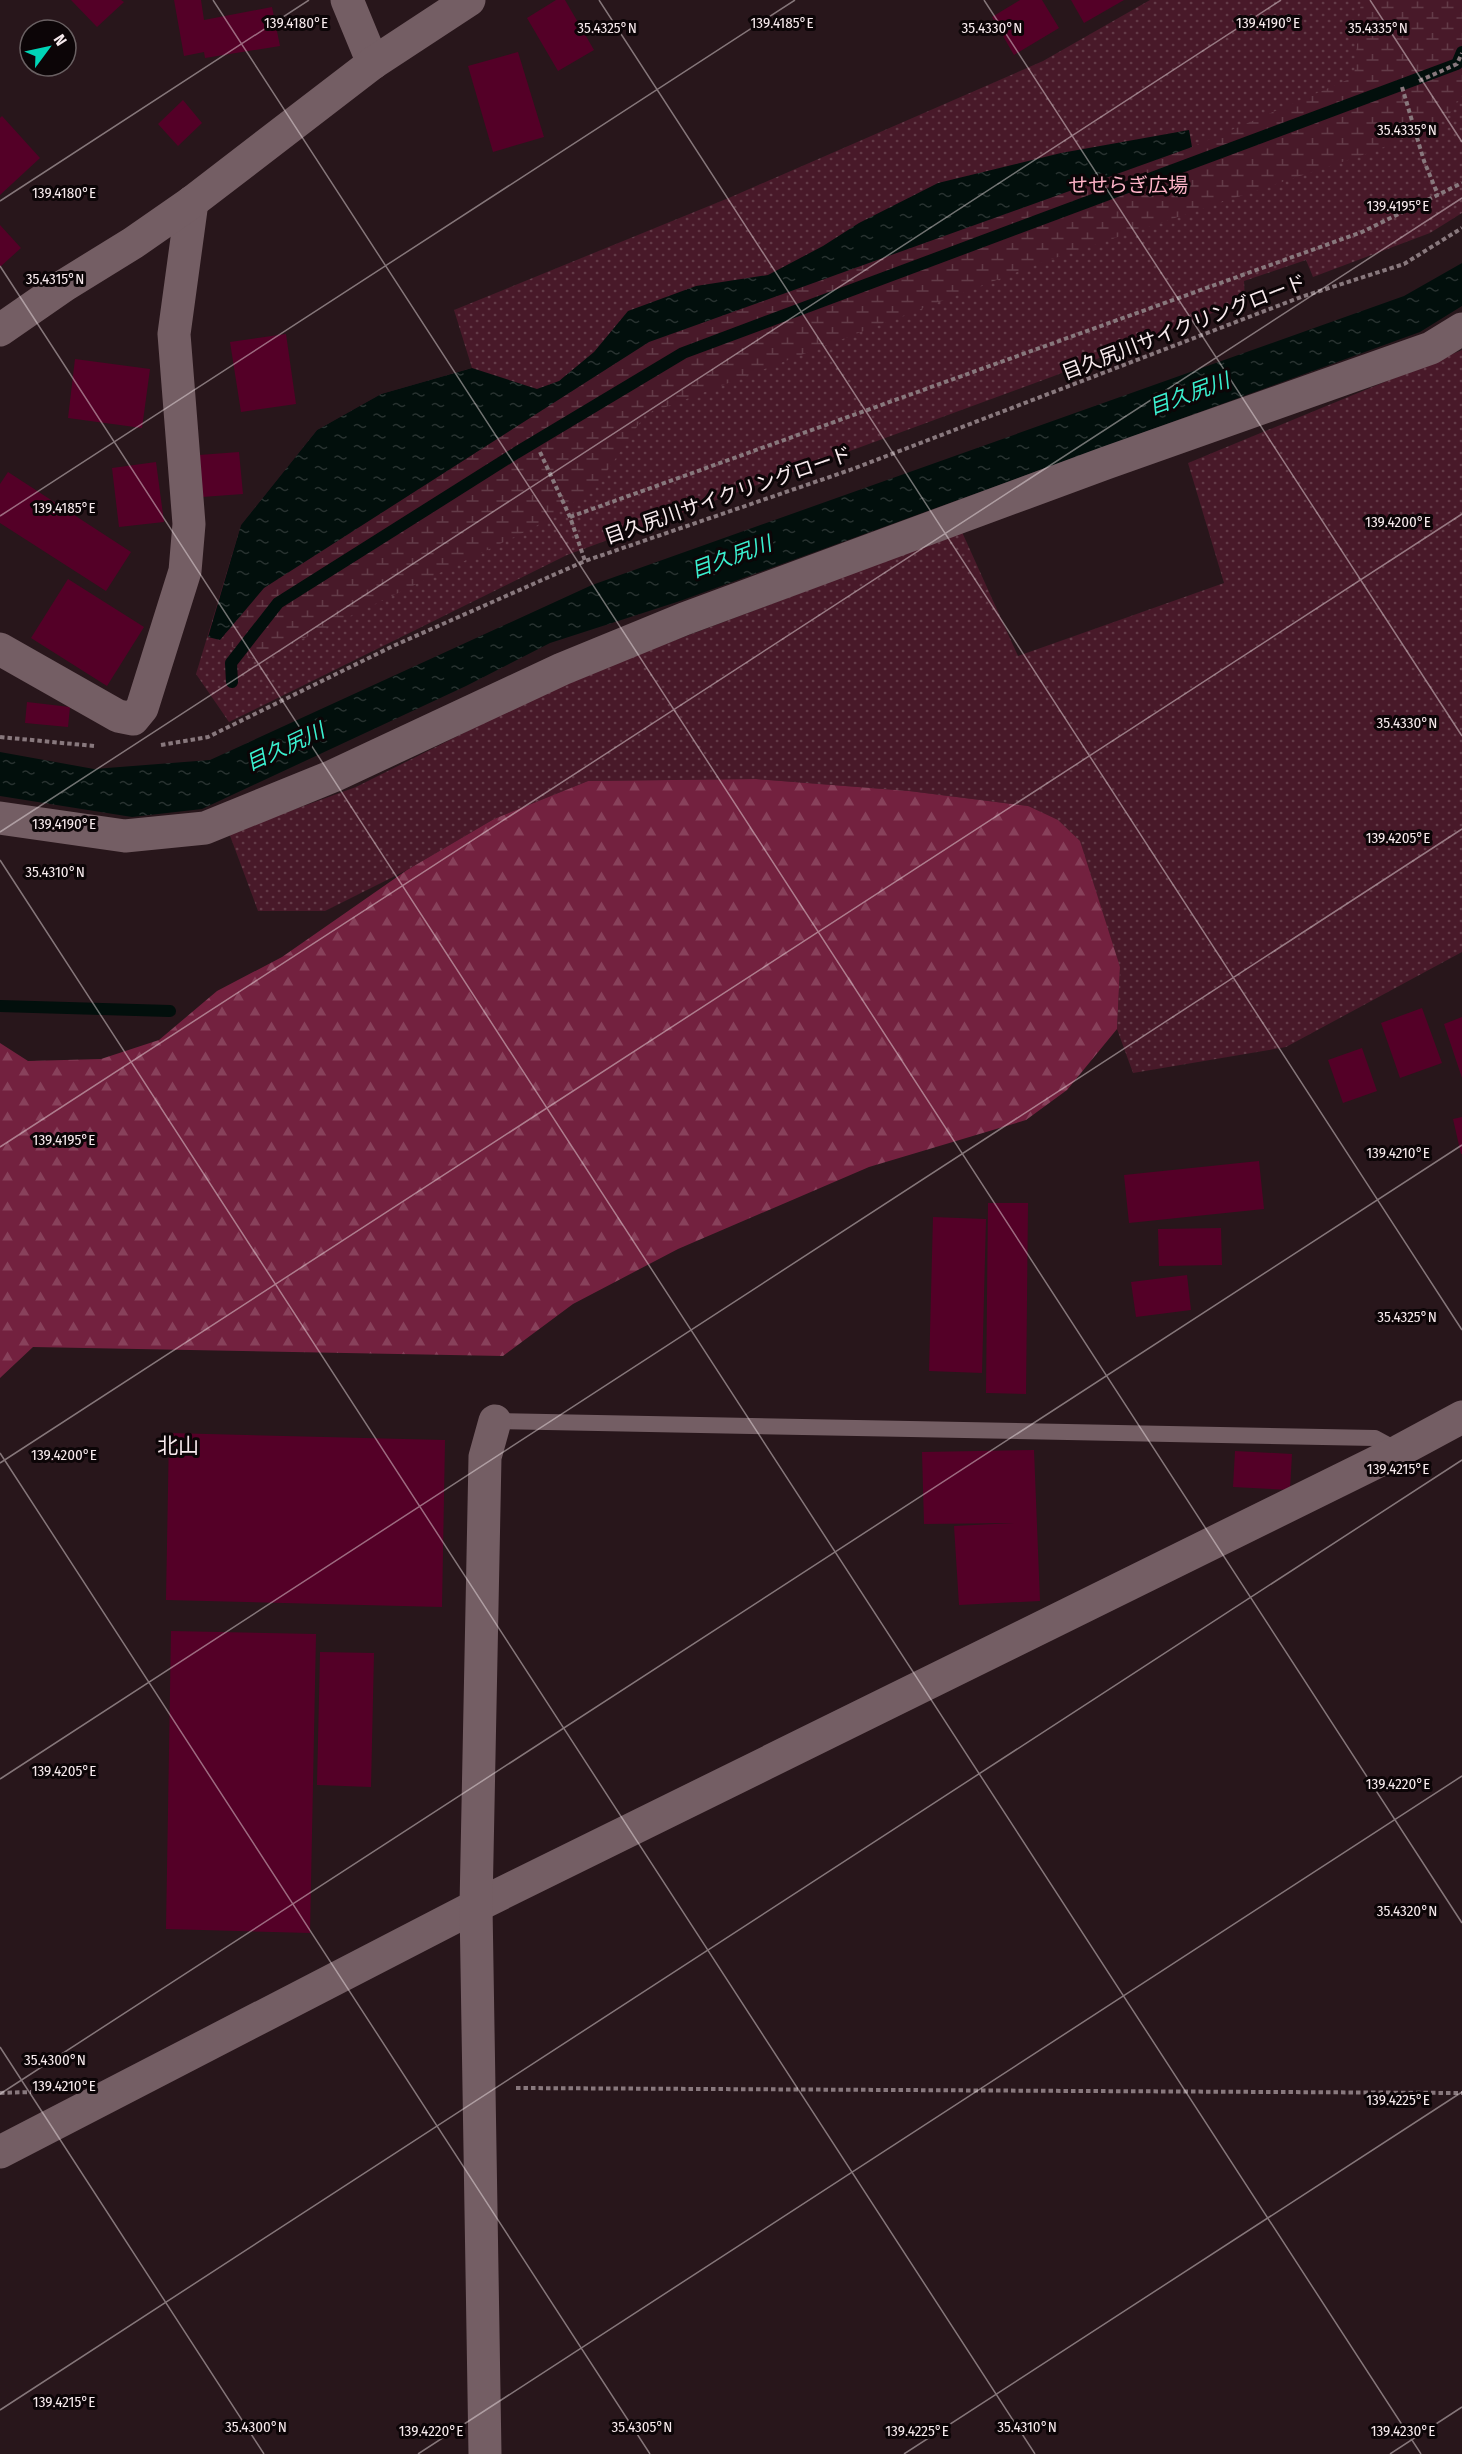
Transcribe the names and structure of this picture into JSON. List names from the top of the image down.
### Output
{
  "streets": {
    "path": ["目久尻川サイクリングロード"]
  },
  "districts": ["北山"],
  "water": ["目久尻川"],
  "parks": ["せせらぎ広場"],
  "north": "top right",
  "coordinates": [
    "139.4180°E",
    "139.4185°E",
    "139.4190°E",
    "35.4330°N",
    "35.4325°N",
    "35.4335°N",
    "139.4195°E",
    "35.4315°N",
    "139.4200°E",
    "139.4205°E",
    "35.4310°N",
    "139.4210°E",
    "139.4215°E",
    "139.4220°E",
    "35.4320°N",
    "35.4300°N",
    "139.4225°E",
    "35.4305°N",
    "139.4230°E"
  ]
}
